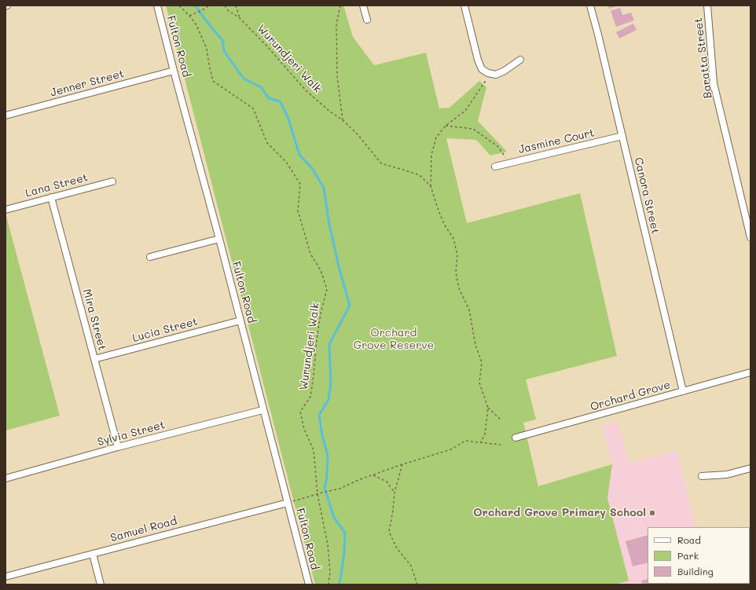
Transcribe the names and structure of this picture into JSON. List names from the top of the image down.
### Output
{
  "streets": {
    "street": [
      "Fulton Road",
      "Baratta Street",
      "Jenner Street",
      "Jasmine Court",
      "Lana Street",
      "Canora Street",
      "Mira Street",
      "Lucia Street",
      "Orchard Grove",
      "Sylvia Street",
      "Samuel Road"
    ],
    "path": ["Wurundjeri Walk"]
  },
  "crossings": [
    ["Fulton Road", "Jenner Street"],
    ["Fulton Road", "Lucia Street"],
    ["Fulton Road", "Sylvia Street"],
    ["Fulton Road", "Samuel Road"],
    ["Jasmine Court", "Canora Street"],
    ["Lana Street", "Mira Street"],
    ["Canora Street", "Orchard Grove"],
    ["Mira Street", "Lucia Street"],
    ["Mira Street", "Sylvia Street"]
  ],
  "parks": ["Orchard Grove Reserve"],
  "places": ["Orchard Grove Primary School"],
  "legend": ["Road", "Park", "Building"]
}
